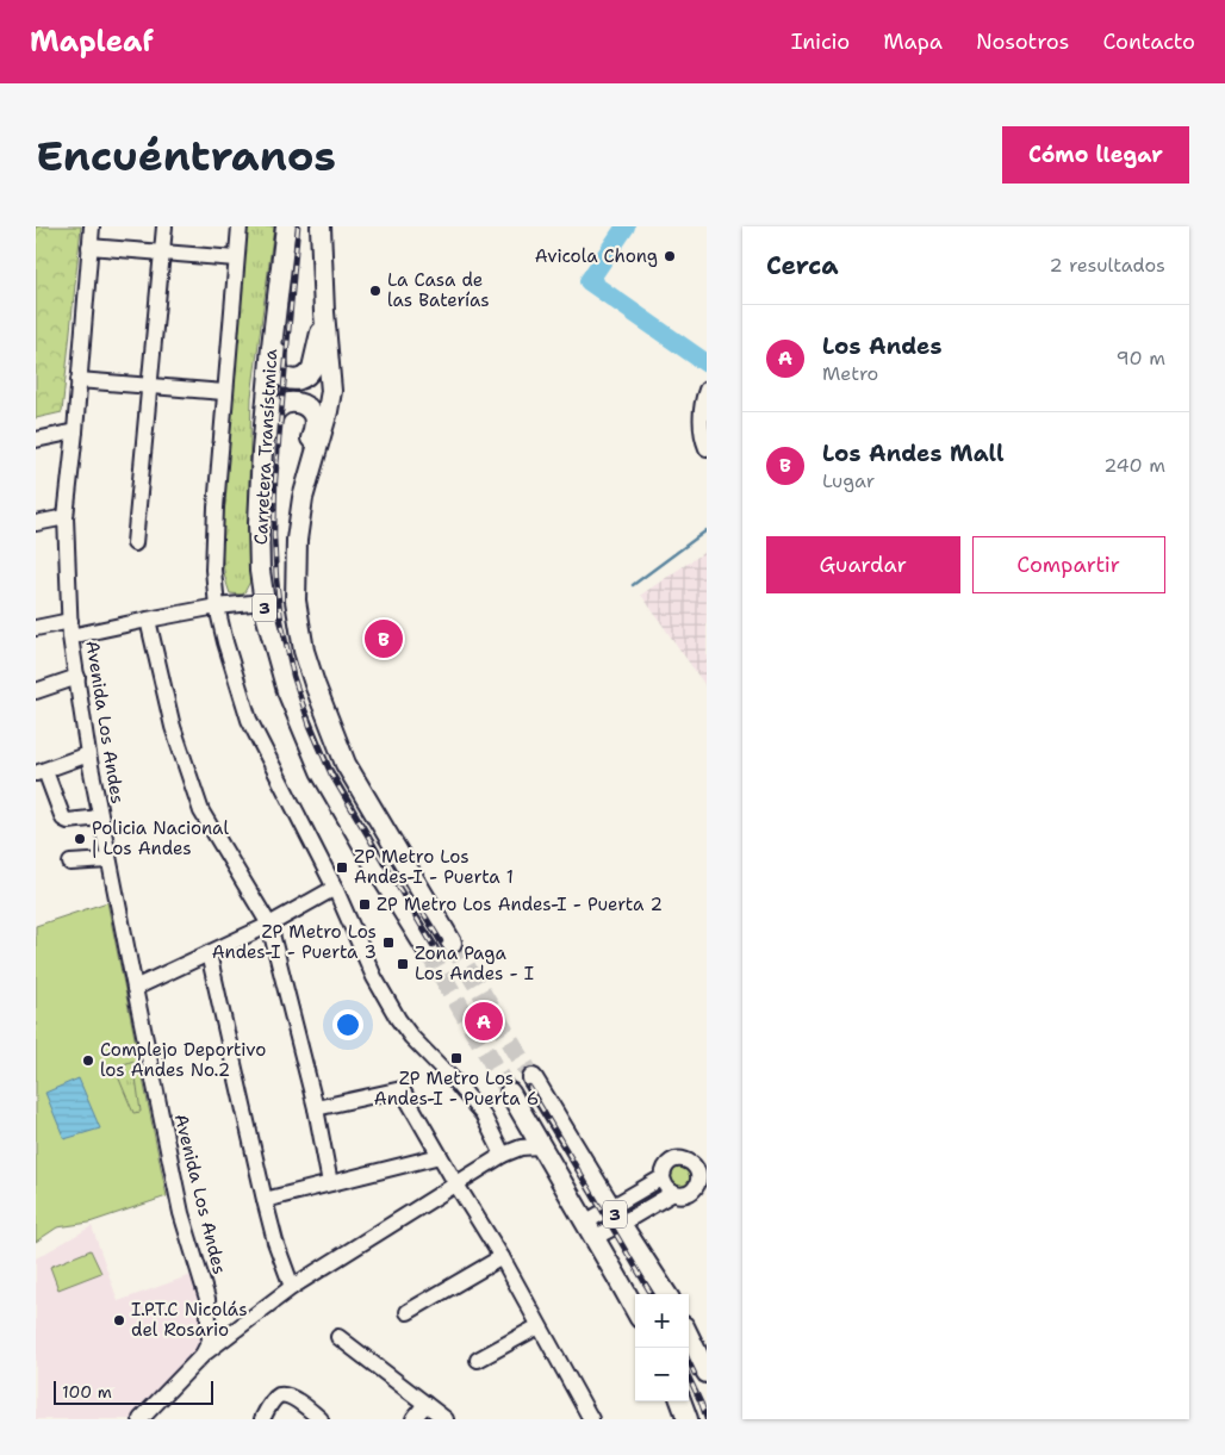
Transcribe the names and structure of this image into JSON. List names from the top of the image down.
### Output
{
  "streets": {
    "main road": ["Carretera Transístmica", "3"],
    "street": ["Avenida Los Andes"]
  },
  "places": {
    "other": [
      "Avicola Chong",
      "La Casa de las Baterías",
      "Policia Nacional | Los Andes",
      "Complejo Deportivo los Andes No.2",
      "I.P.T.C Nicolás del Rosario"
    ],
    "transit": [
      "ZP Metro Los Andes-I - Puerta 1",
      "ZP Metro Los Andes-I - Puerta 2",
      "ZP Metro Los Andes-I - Puerta 3",
      "Zona Paga Los Andes - I",
      "ZP Metro Los Andes-I - Puerta 6"
    ]
  },
  "scale_bar": "100 m",
  "page": {
    "header": "Mapleaf",
    "nav": [
      "Inicio",
      "Mapa",
      "Nosotros",
      "Contacto"
    ],
    "buttons": [
      "Cómo llegar",
      ["Guardar", "Compartir"]
    ],
    "title": "Encuéntranos",
    "heading": ["Cerca", "2 resultados"],
    "list": [
      {
        "mark": "A",
        "name": "Los Andes",
        "note": "Metro",
        "value": "90 m"
      },
      {
        "mark": "B",
        "name": "Los Andes Mall",
        "note": "Lugar",
        "value": "240 m"
      }
    ],
    "pins": ["B", "A"],
    "map_buttons": ["+", "−"],
    "scale": "100 m"
  }
}
